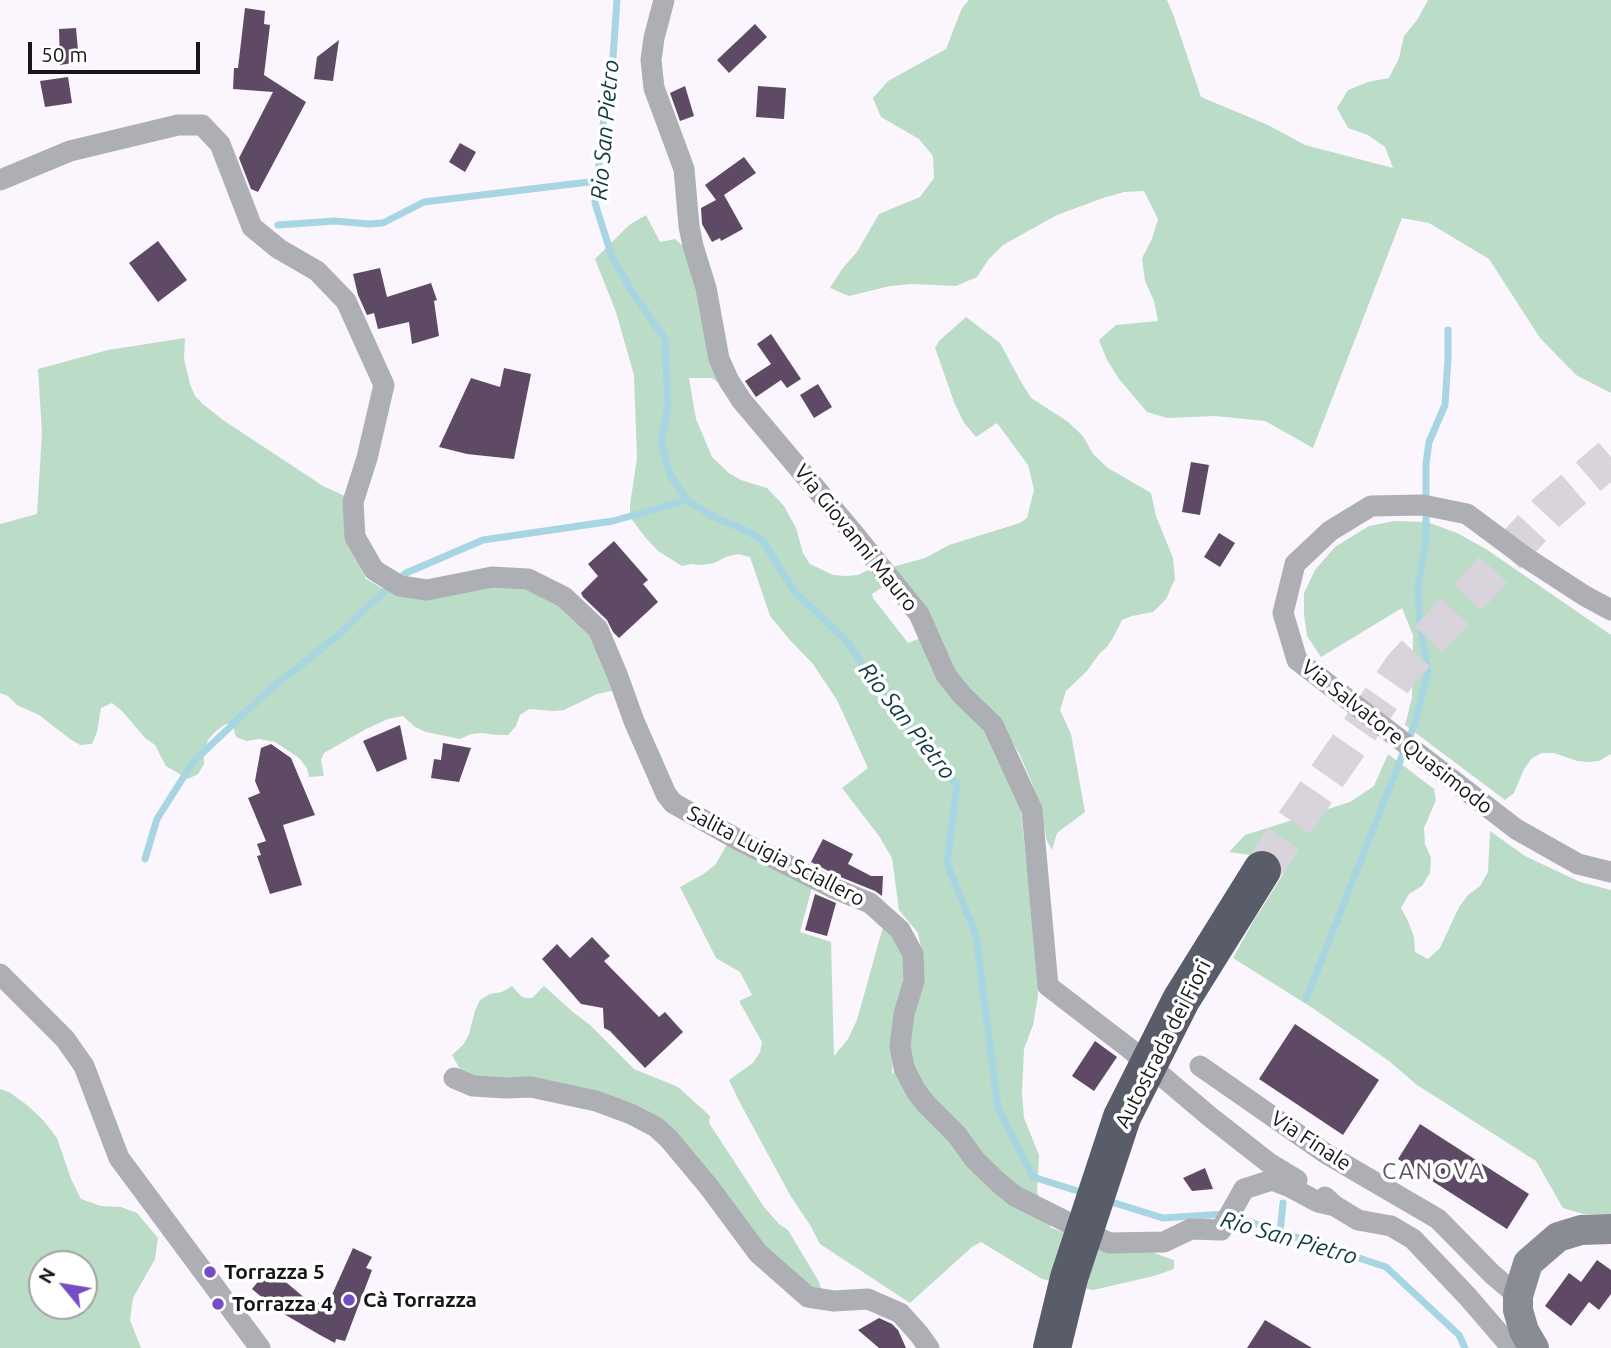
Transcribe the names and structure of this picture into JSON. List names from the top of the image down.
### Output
{
  "streets": {
    "highway": ["Autostrada dei Fiori"],
    "street": [
      "Via Giovanni Mauro",
      "Via Salvatore Quasimodo",
      "Salita Luigia Sciallero",
      "Via Finale"
    ]
  },
  "crossings": [
    ["Via Giovanni Mauro", "Salita Luigia Sciallero"]
  ],
  "districts": ["CANOVA"],
  "water": ["Rio San Pietro"],
  "places": ["Torrazza 5", "Cà Torrazza", "Torrazza 4"],
  "scale_bar": "50 m",
  "north": "top left"
}
